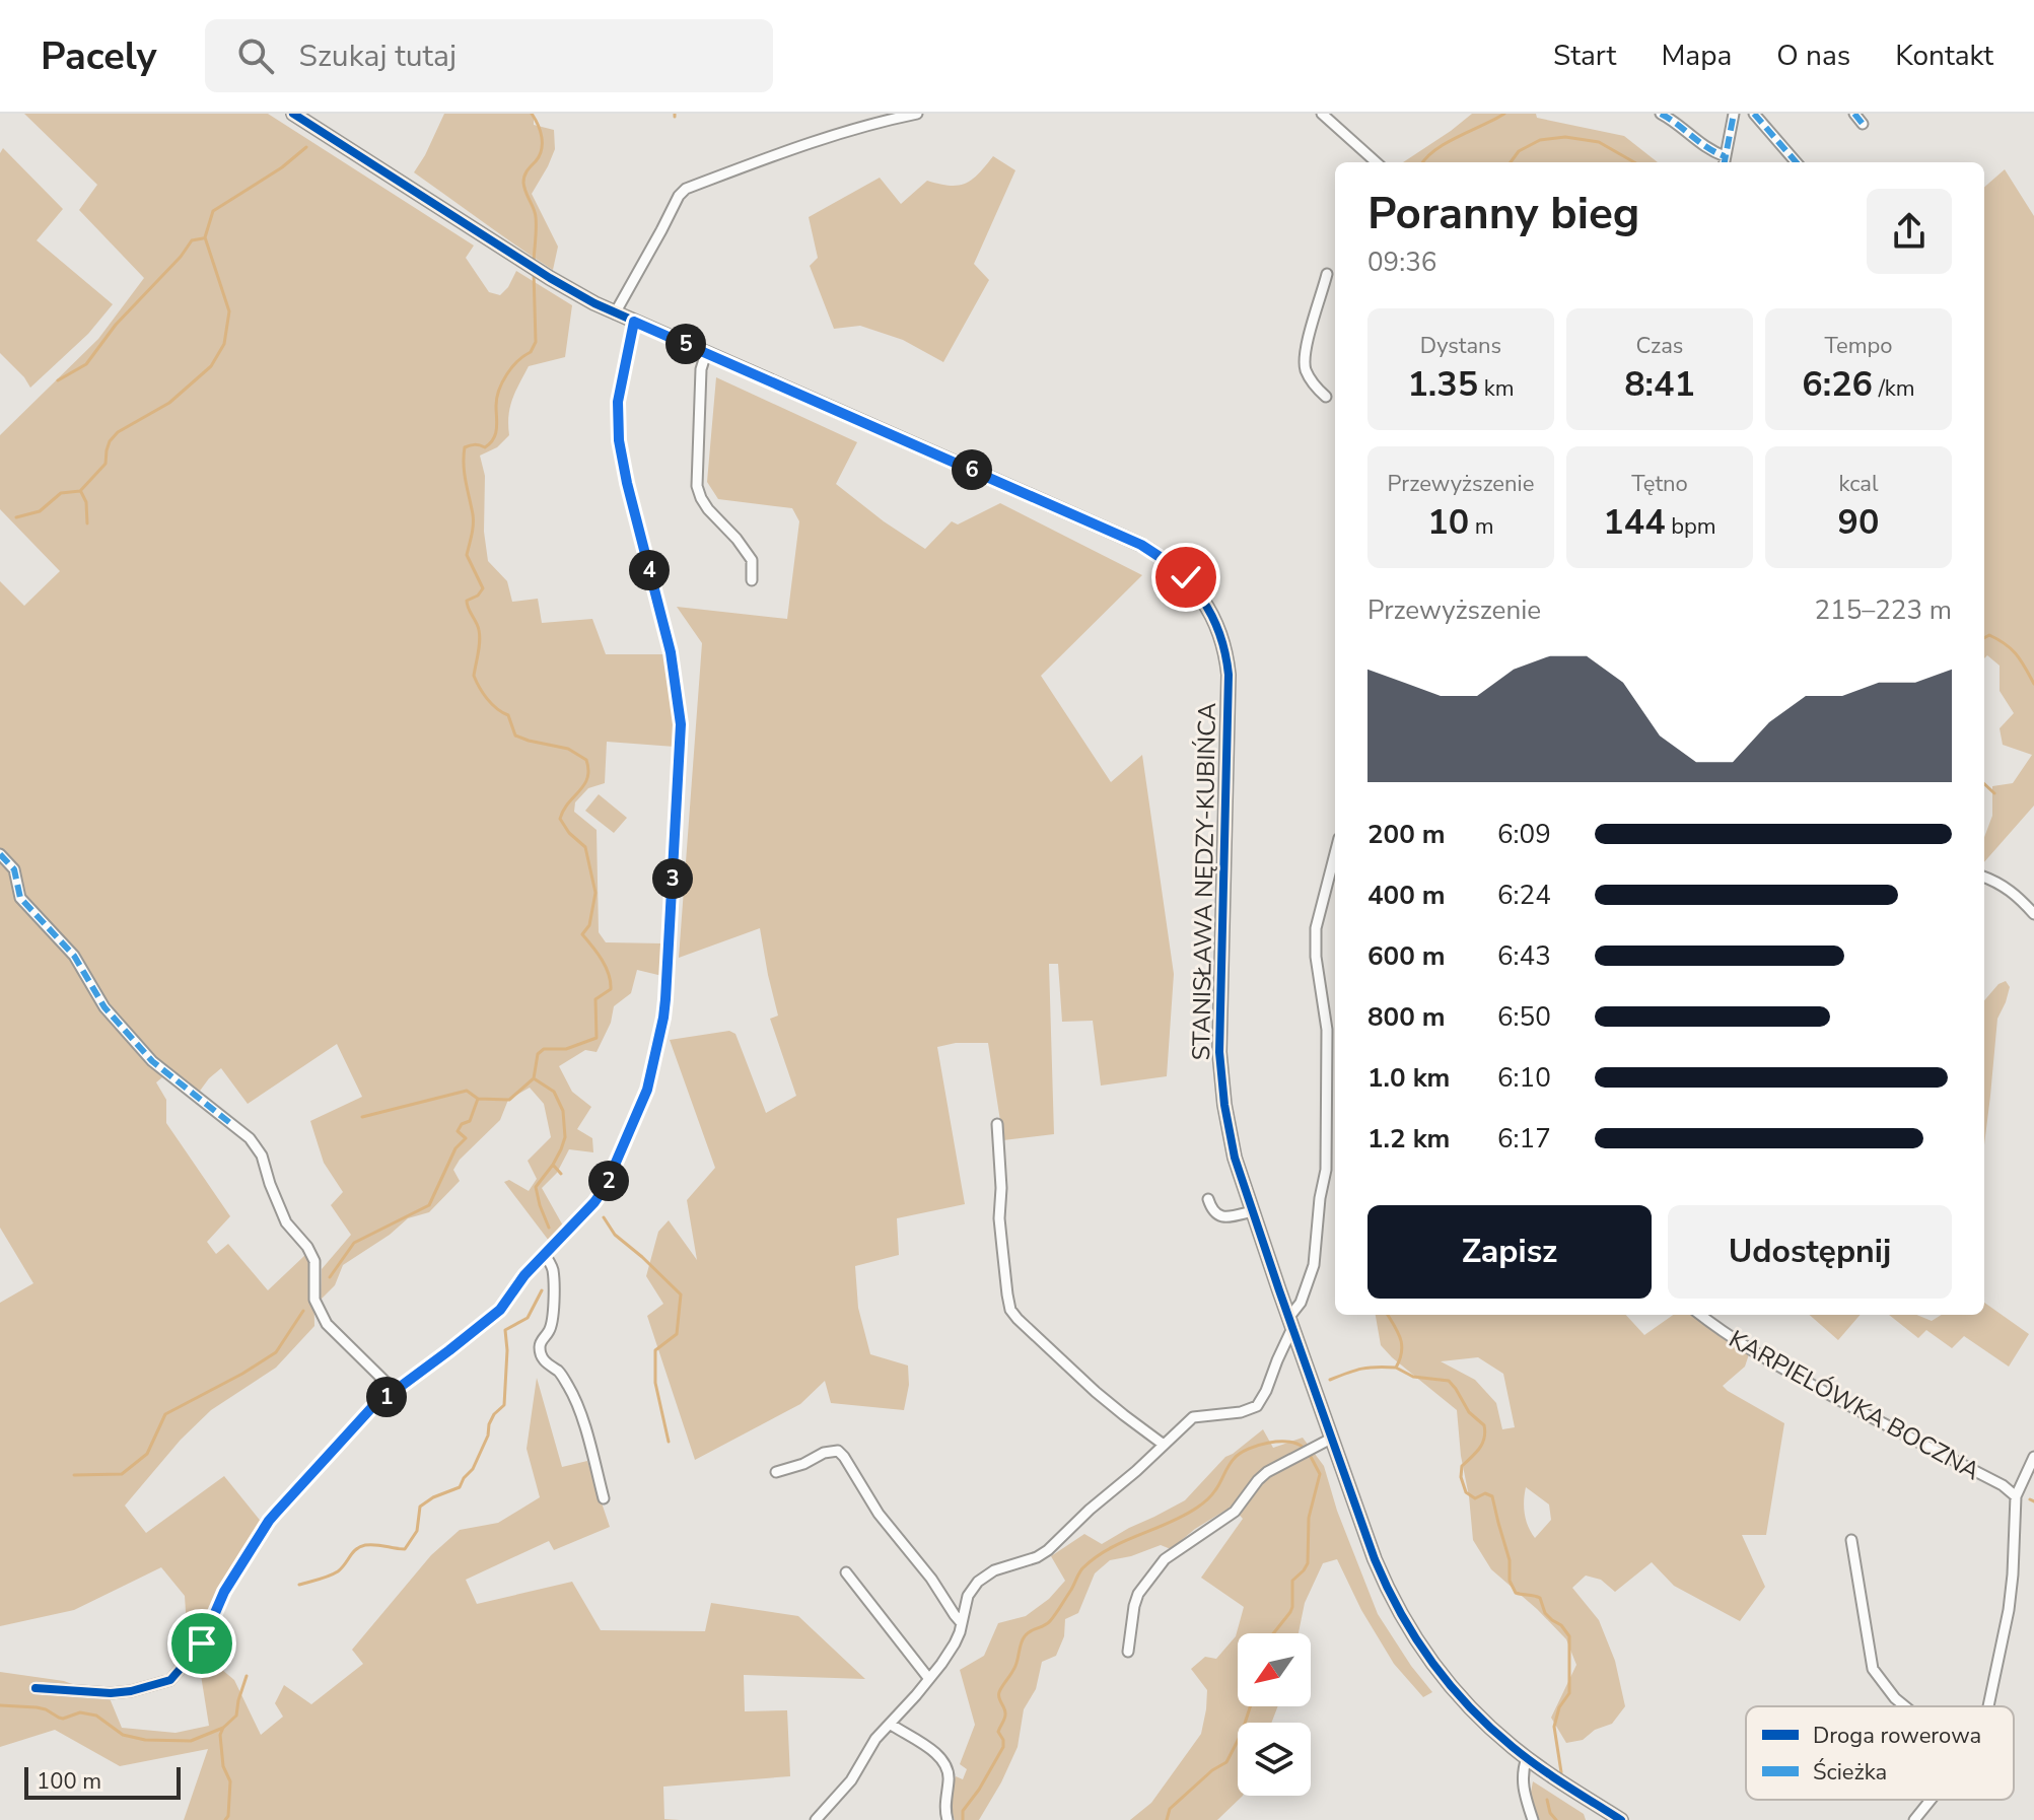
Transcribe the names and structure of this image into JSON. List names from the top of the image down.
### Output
{
  "streets": {
    "street": ["STANISŁAWA NĘDZY-KUBIŃCA", "KARPIELÓWKA BOCZNA"]
  },
  "legend": ["Droga rowerowa", "Ścieżka"],
  "scale_bar": "100 m",
  "north": "bottom left",
  "page": {
    "header": "Pacely",
    "search": "Szukaj tutaj",
    "nav": [
      "Start",
      "Mapa",
      "O nas",
      "Kontakt"
    ],
    "heading": ["Poranny bieg", "09:36"],
    "stats": [
      ["Dystans", "1.35 km"],
      ["Czas", "8:41"],
      ["Tempo", "6:26 /km"],
      ["Przewyższenie", "10 m"],
      ["Tętno", "144 bpm"],
      ["kcal", "90"]
    ],
    "pins": [
      "5",
      "6",
      "4",
      "3",
      "2",
      "1"
    ],
    "chart": ["Przewyższenie", "215–223 m"],
    "list": [
      {
        "name": "200 m",
        "note": "6:09"
      },
      {
        "name": "400 m",
        "note": "6:24"
      },
      {
        "name": "600 m",
        "note": "6:43"
      },
      {
        "name": "800 m",
        "note": "6:50"
      },
      {
        "name": "1.0 km",
        "note": "6:10"
      },
      {
        "name": "1.2 km",
        "note": "6:17"
      }
    ],
    "buttons": ["Zapisz", "Udostępnij"],
    "scale": "100 m"
  }
}
